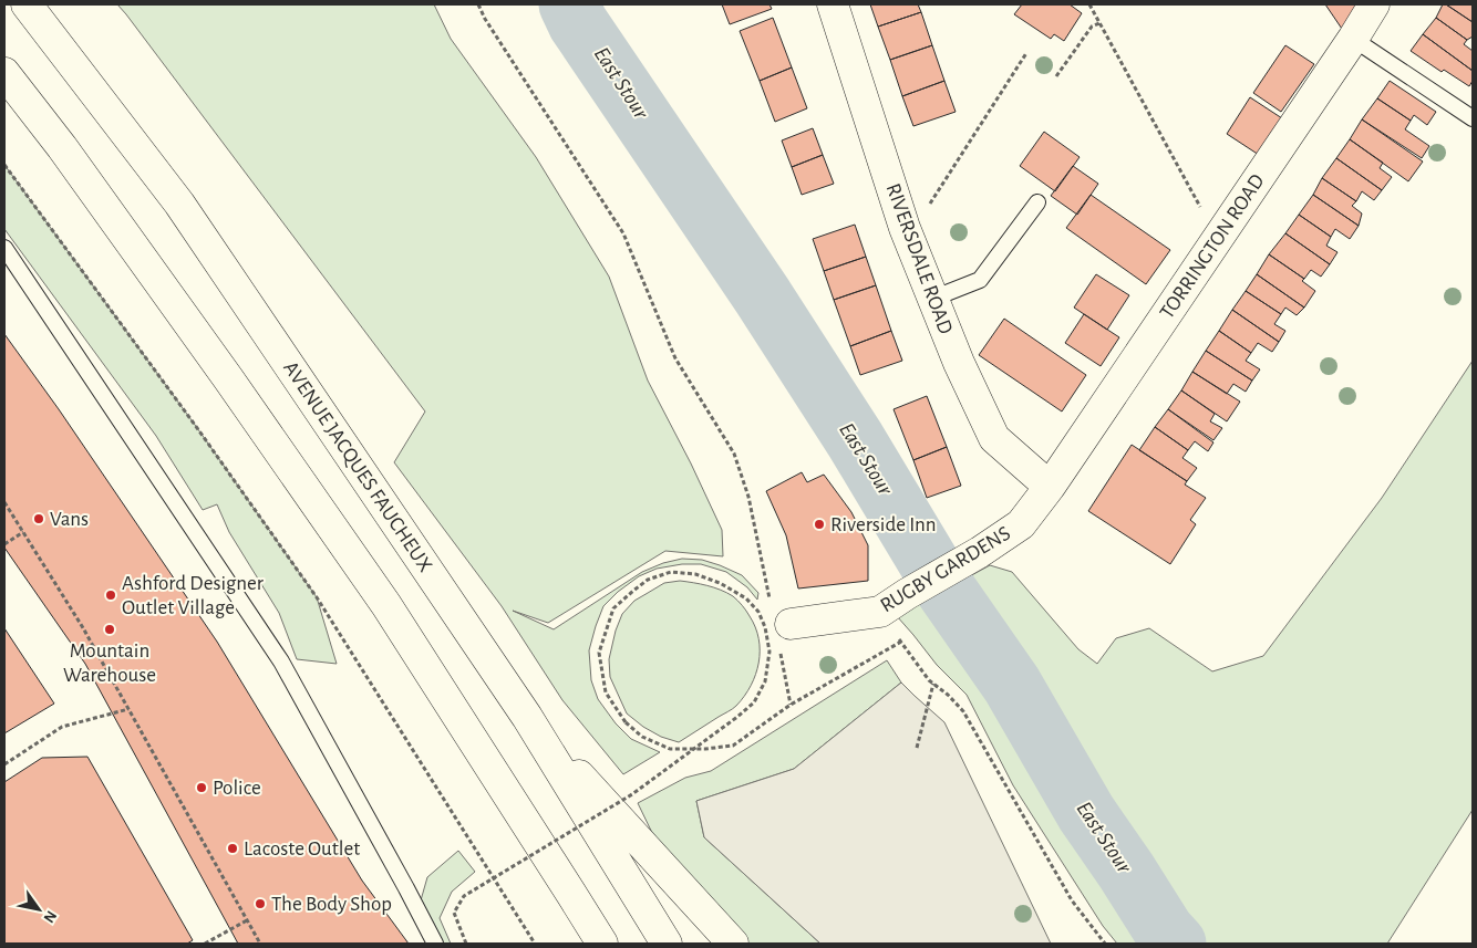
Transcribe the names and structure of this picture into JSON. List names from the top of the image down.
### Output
{
  "streets": {
    "main road": [
      "TORRINGTON ROAD",
      "RIVERSDALE ROAD",
      "AVENUE JACQUES FAUCHEUX",
      "RUGBY GARDENS"
    ]
  },
  "crossings": [
    ["TORRINGTON ROAD", "RIVERSDALE ROAD"],
    ["TORRINGTON ROAD", "RUGBY GARDENS"],
    ["RIVERSDALE ROAD", "RUGBY GARDENS"]
  ],
  "water": ["East Stour"],
  "places": [
    "Vans",
    "Riverside Inn",
    "Ashford Designer Outlet Village",
    "Mountain Warehouse",
    "Police",
    "Lacoste Outlet",
    "The Body Shop"
  ],
  "north": "bottom right"
}
